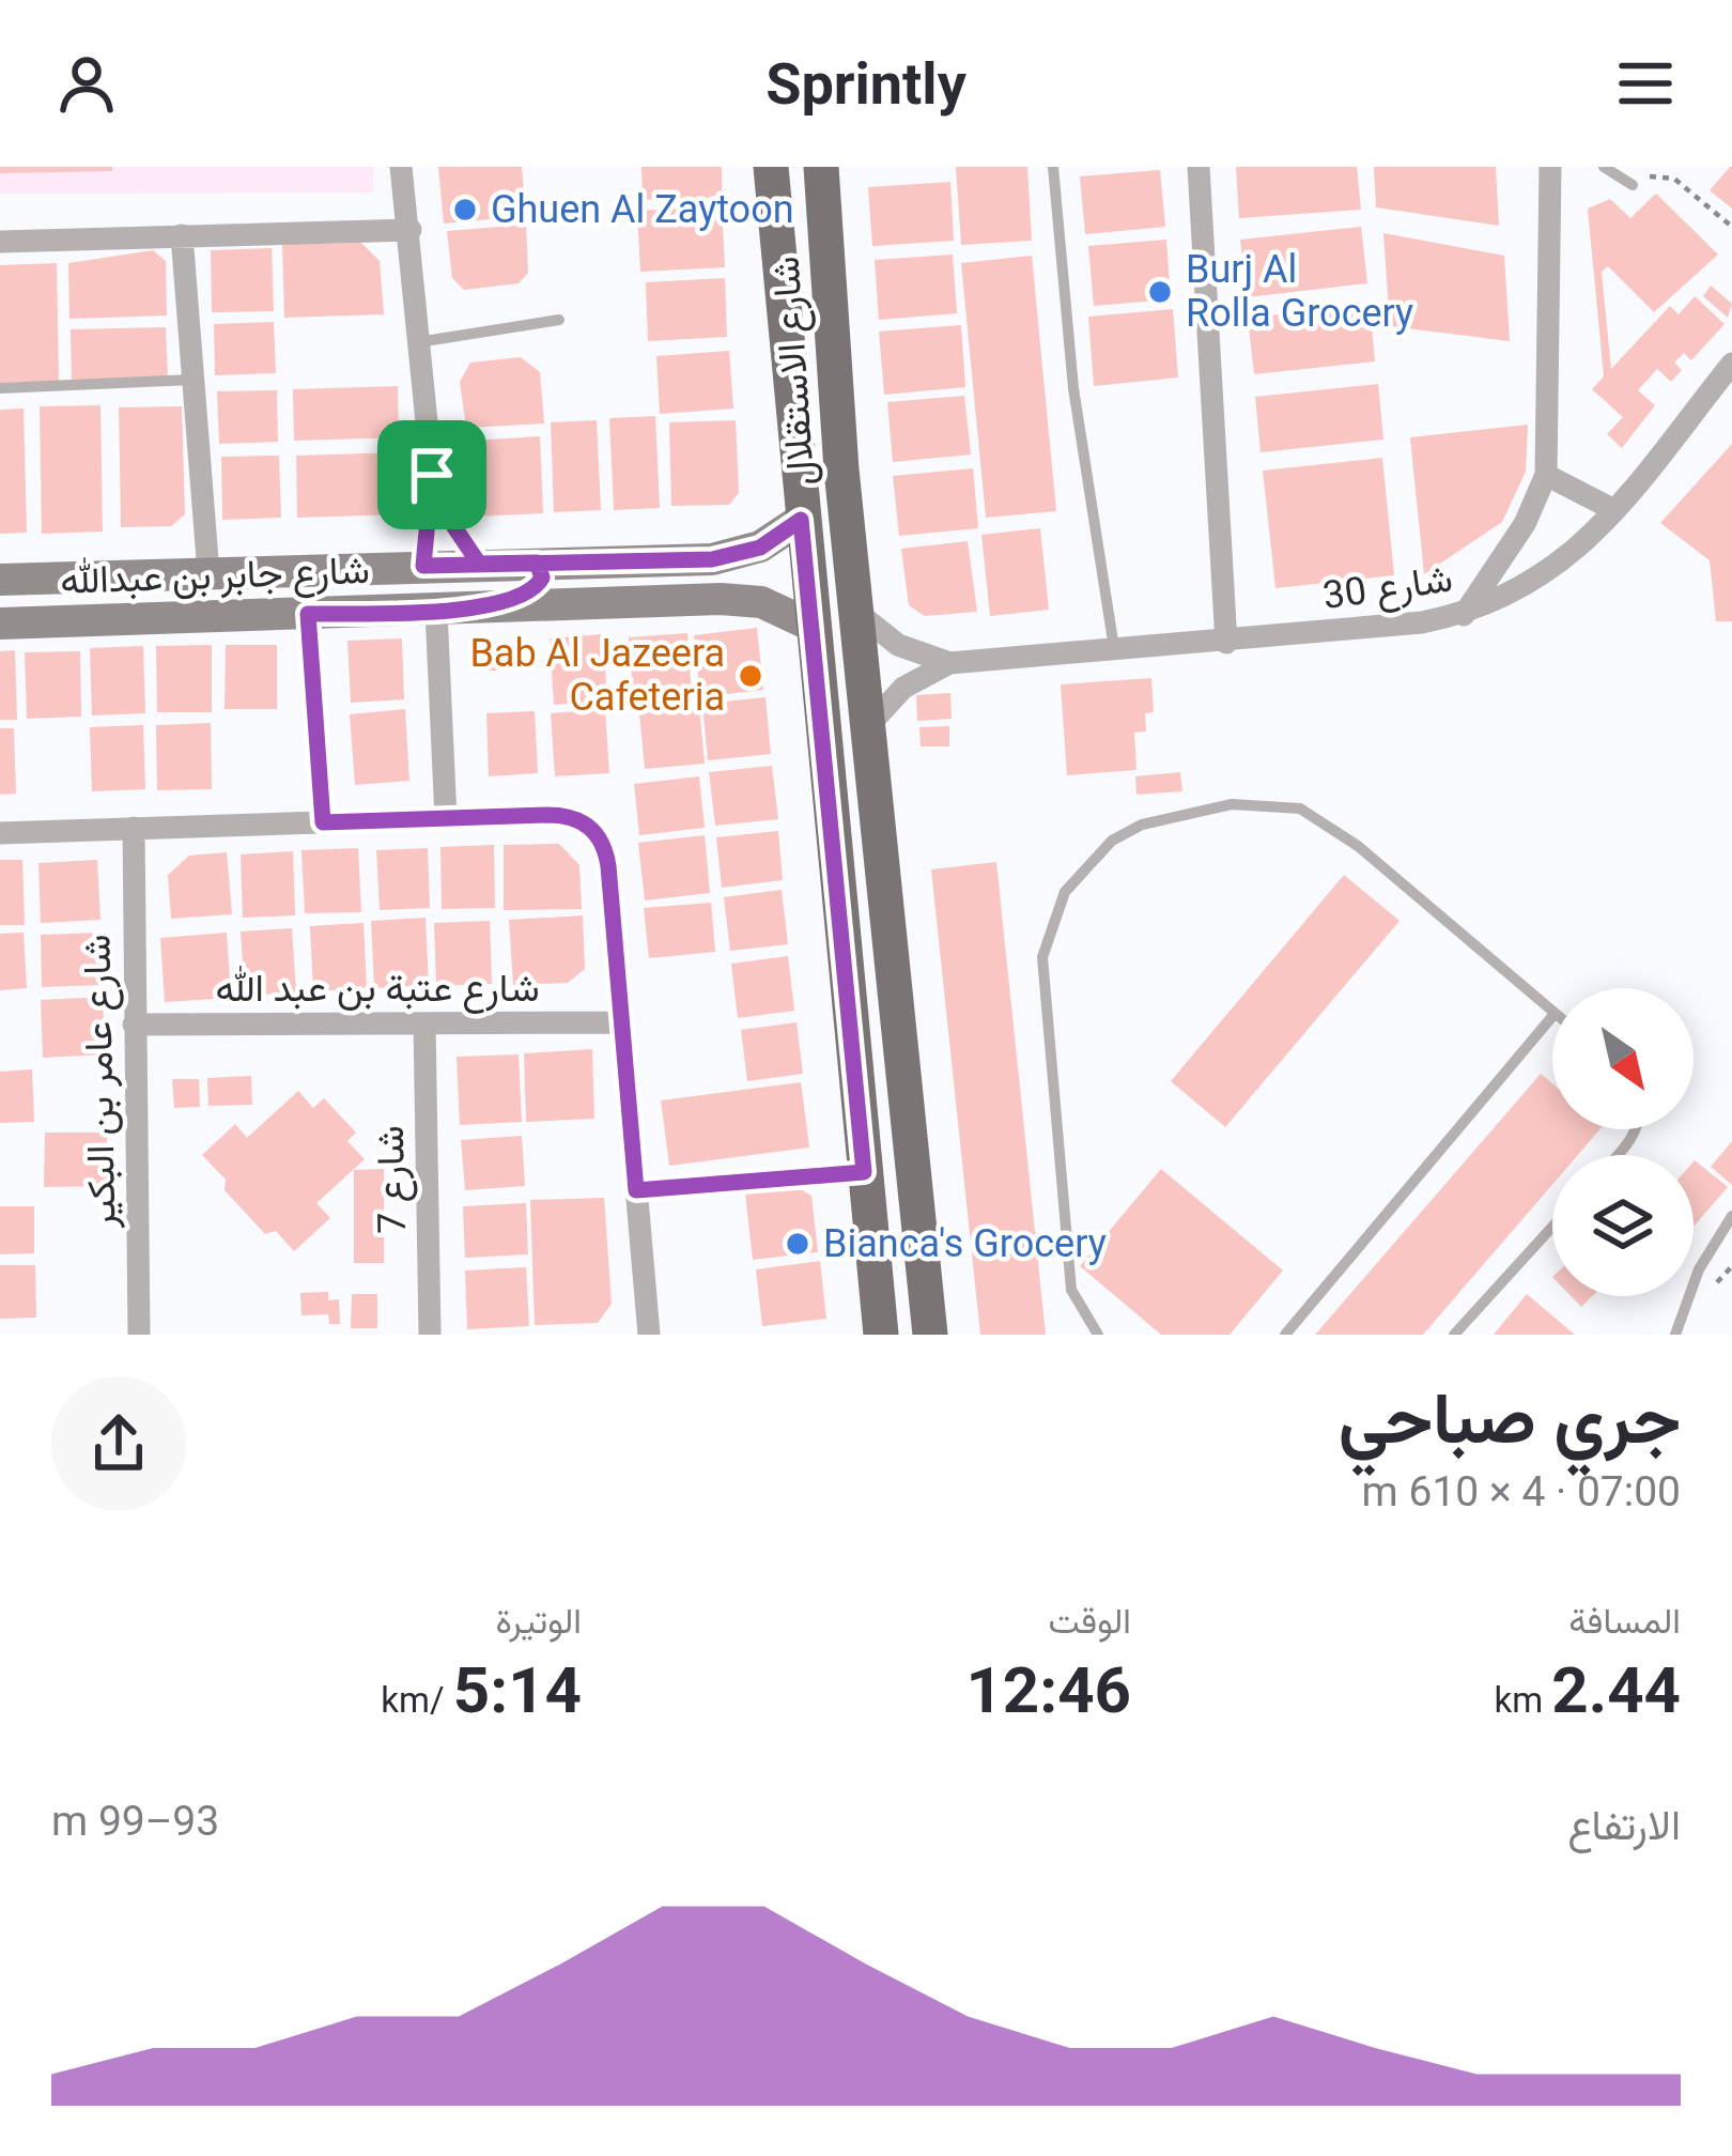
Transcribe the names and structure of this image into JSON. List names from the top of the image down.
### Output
{
  "streets": {
    "main road": ["شارع الاستقلال"],
    "street": [
      "شارع جابر بن عبدالله",
      "شارع 30",
      "شارع عتبة بن عبد الله",
      "شارع عامر بن البكير",
      "شارع 7"
    ]
  },
  "crossings": [
    ["شارع الاستقلال", "شارع جابر بن عبدالله"],
    ["شارع الاستقلال", "شارع 30"],
    ["شارع عتبة بن عبد الله", "شارع عامر بن البكير"],
    ["شارع عتبة بن عبد الله", "شارع 7"]
  ],
  "places": [
    "Ghuen Al Zaytoon",
    "Burj Al Rolla Grocery",
    "Bab Al Jazeera Cafeteria",
    "Bianca's Grocery"
  ],
  "north": "bottom right",
  "page": {
    "header": "Sprintly",
    "heading": ["جري صباحي", "07:00 · 4 × 610 m"],
    "stats": [
      ["المسافة", "2.44 km"],
      ["الوقت", "12:46"],
      ["الوتيرة", "5:14 /km"]
    ],
    "chart": ["الارتفاع", "93–99 m"]
  }
}
